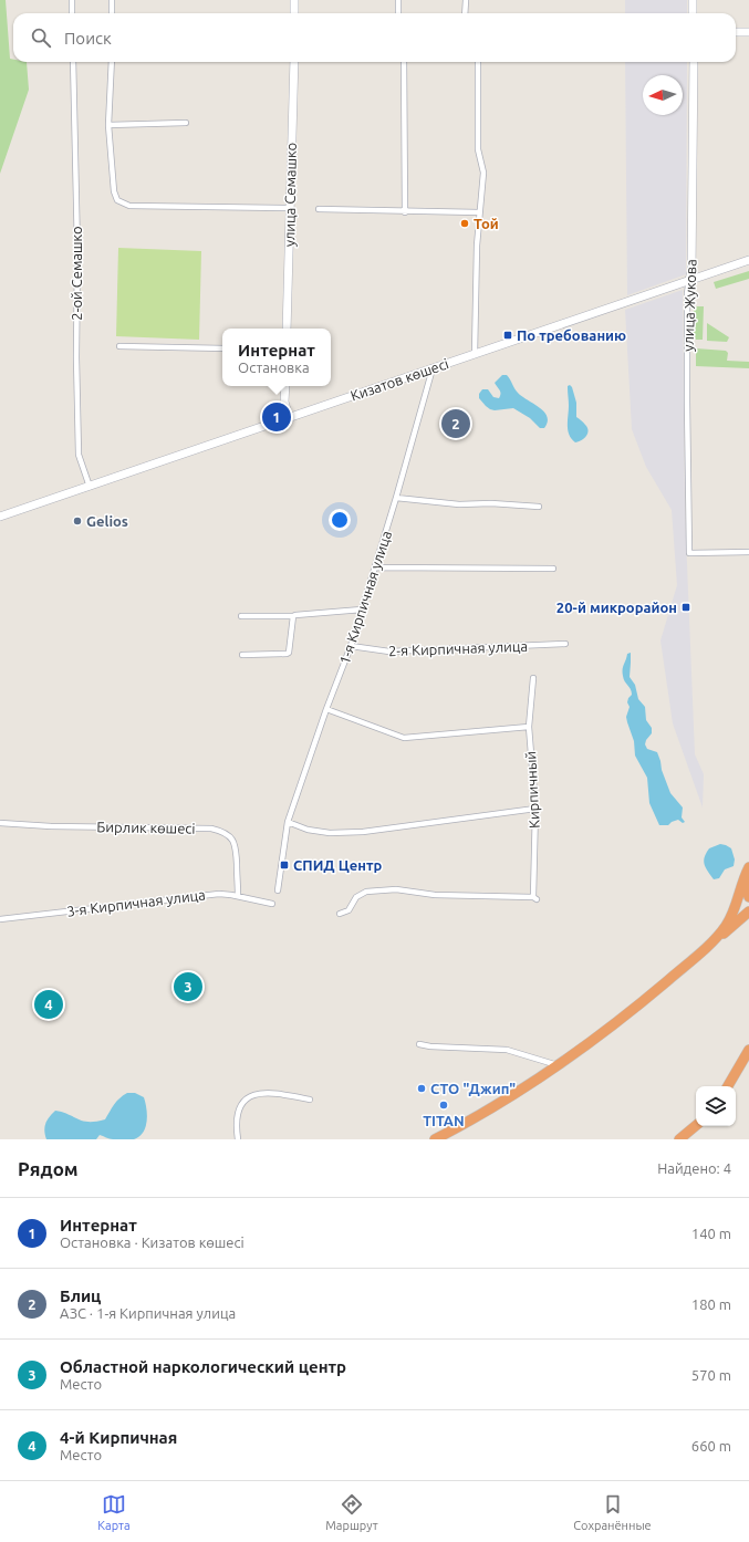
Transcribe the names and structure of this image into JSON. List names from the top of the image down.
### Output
{
  "streets": {
    "main road": ["улица Семашко", "улица Жукова", "Кизатов көшесі"],
    "street": [
      "2-ой Семашко",
      "1-я Кирпичная улица",
      "2-я Кирпичная улица",
      "Кирпичный",
      "Бирлик көшесі",
      "3-я Кирпичная улица"
    ]
  },
  "crossings": [
    ["2-ой Семашко", "Кизатов көшесі"],
    ["улица Жукова", "Кизатов көшесі"],
    ["Кизатов көшесі", "1-я Кирпичная улица"],
    ["1-я Кирпичная улица", "2-я Кирпичная улица"],
    ["Бирлик көшесі", "3-я Кирпичная улица"]
  ],
  "places": {
    "other": [
      "Той",
      "Gelios",
      "СТО \"Джип\"",
      "TITAN"
    ],
    "transit": ["По требованию", "20-й микрорайон", "СПИД Центр"]
  },
  "north": "left",
  "page": {
    "search": "Поиск",
    "popup": ["Интернат", "Остановка"],
    "pins": [
      "1",
      "2",
      "3",
      "4"
    ],
    "heading": ["Рядом", "Найдено: 4"],
    "list": [
      {
        "mark": "1",
        "name": "Интернат",
        "note": "Остановка · Кизатов көшесі",
        "value": "140 m"
      },
      {
        "mark": "2",
        "name": "Блиц",
        "note": "АЗС · 1-я Кирпичная улица",
        "value": "180 m"
      },
      {
        "mark": "3",
        "name": "Областной наркологический центр",
        "note": "Место",
        "value": "570 m"
      },
      {
        "mark": "4",
        "name": "4-й Кирпичная",
        "note": "Место",
        "value": "660 m"
      }
    ],
    "nav": ["Карта", "Маршрут", "Сохранённые"]
  }
}
